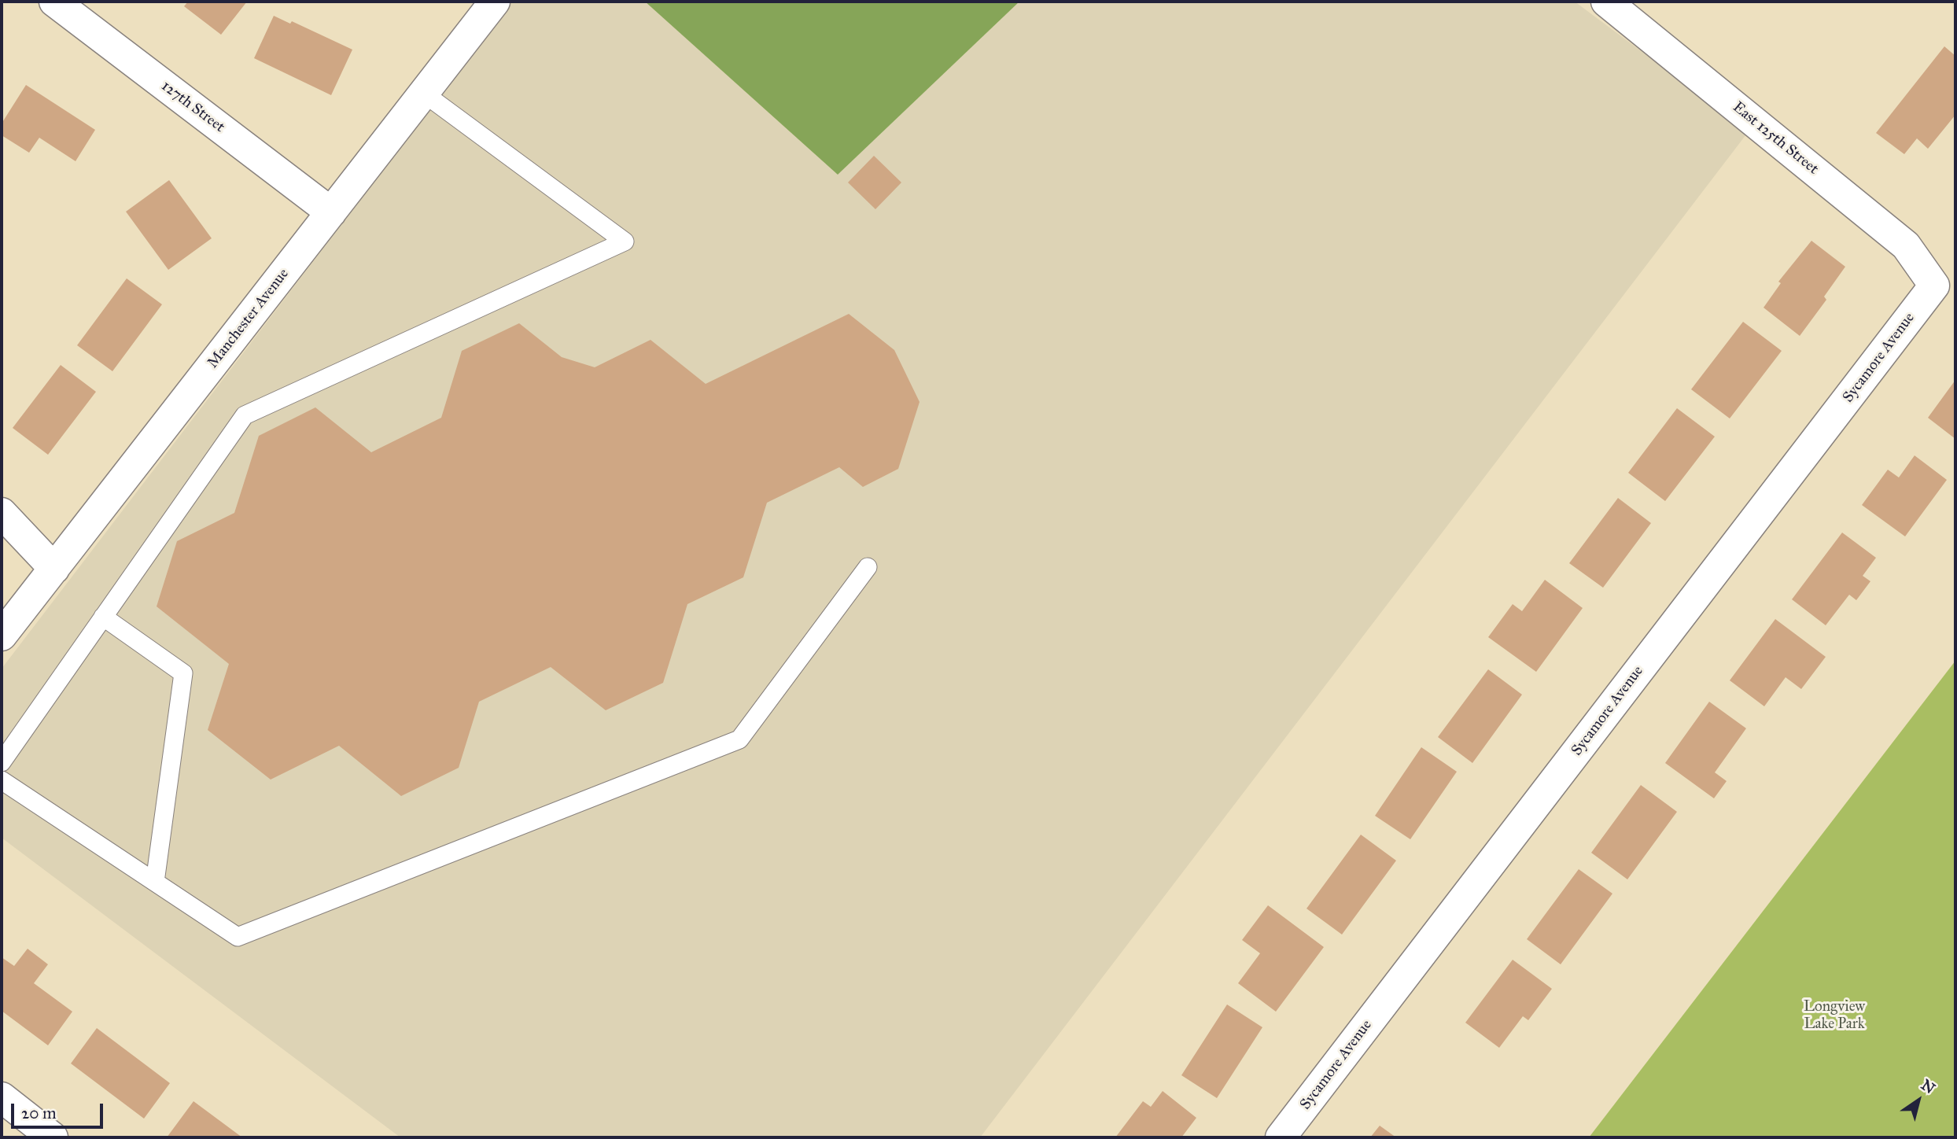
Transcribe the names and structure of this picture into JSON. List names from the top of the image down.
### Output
{
  "streets": {
    "street": [
      "127th Street",
      "East 125th Street",
      "Manchester Avenue",
      "Sycamore Avenue"
    ]
  },
  "crossings": [
    ["127th Street", "Manchester Avenue"],
    ["East 125th Street", "Sycamore Avenue"]
  ],
  "parks": ["Longview Lake Park"],
  "scale_bar": "20 m",
  "north": "top right"
}
